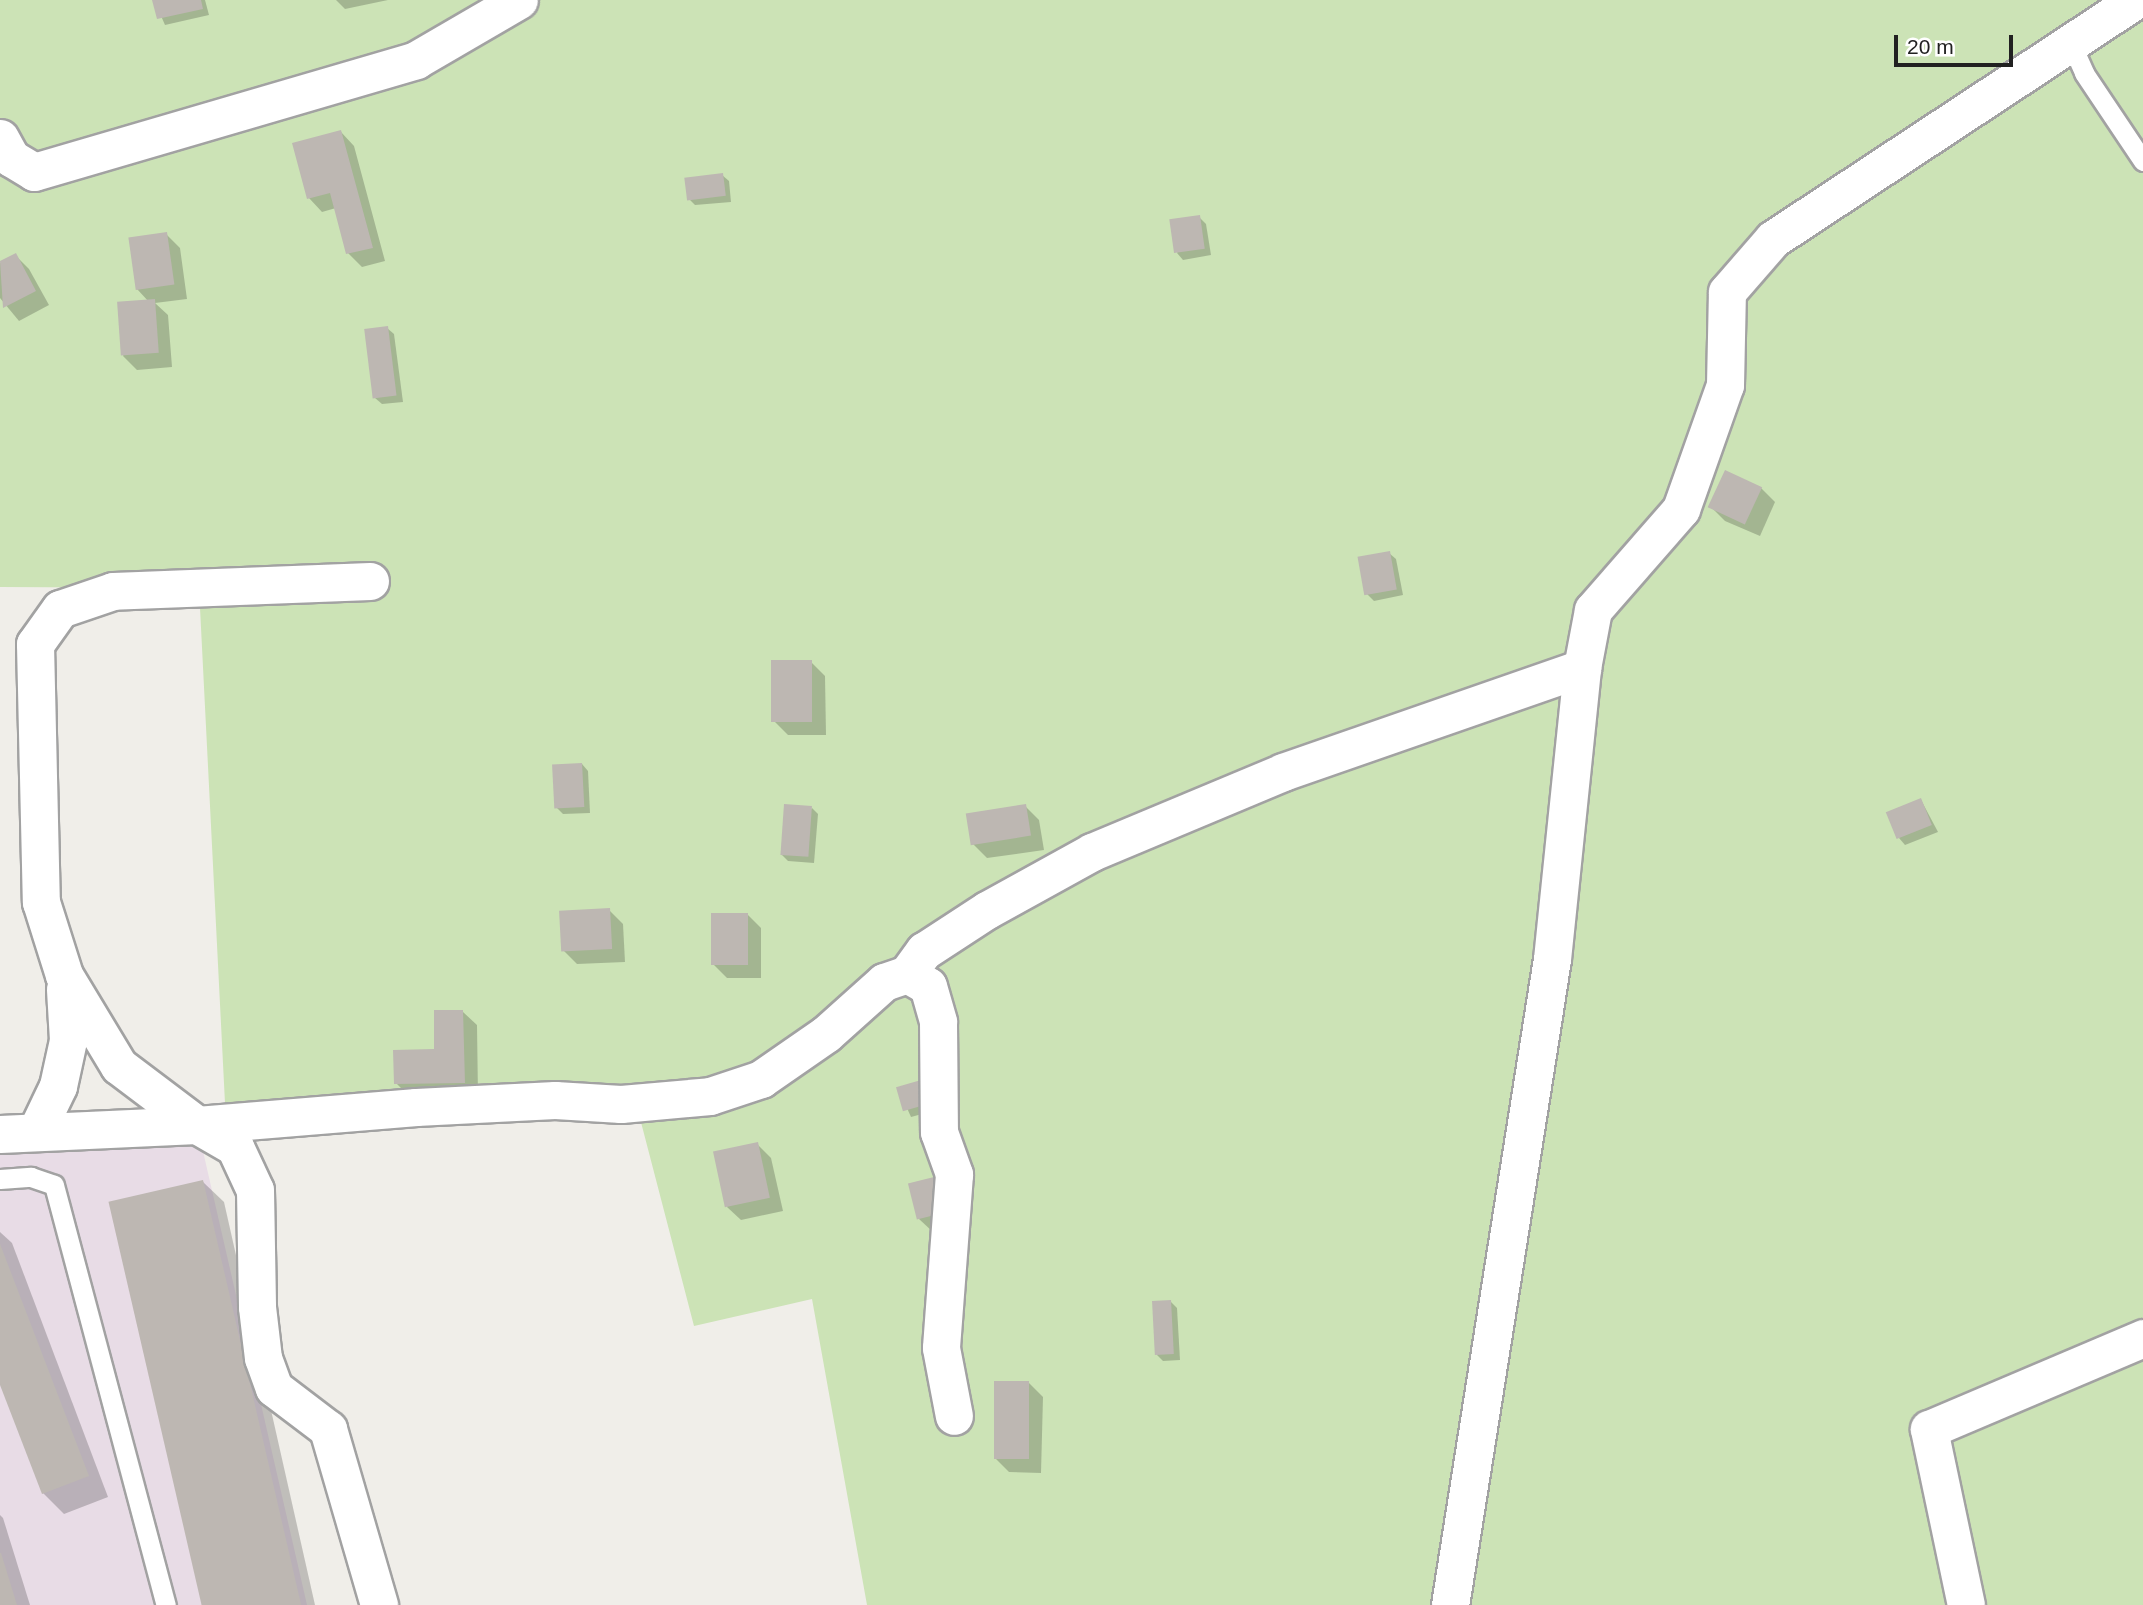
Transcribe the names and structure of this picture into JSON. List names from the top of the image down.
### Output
{
  "scale_bar": "20 m"
}
